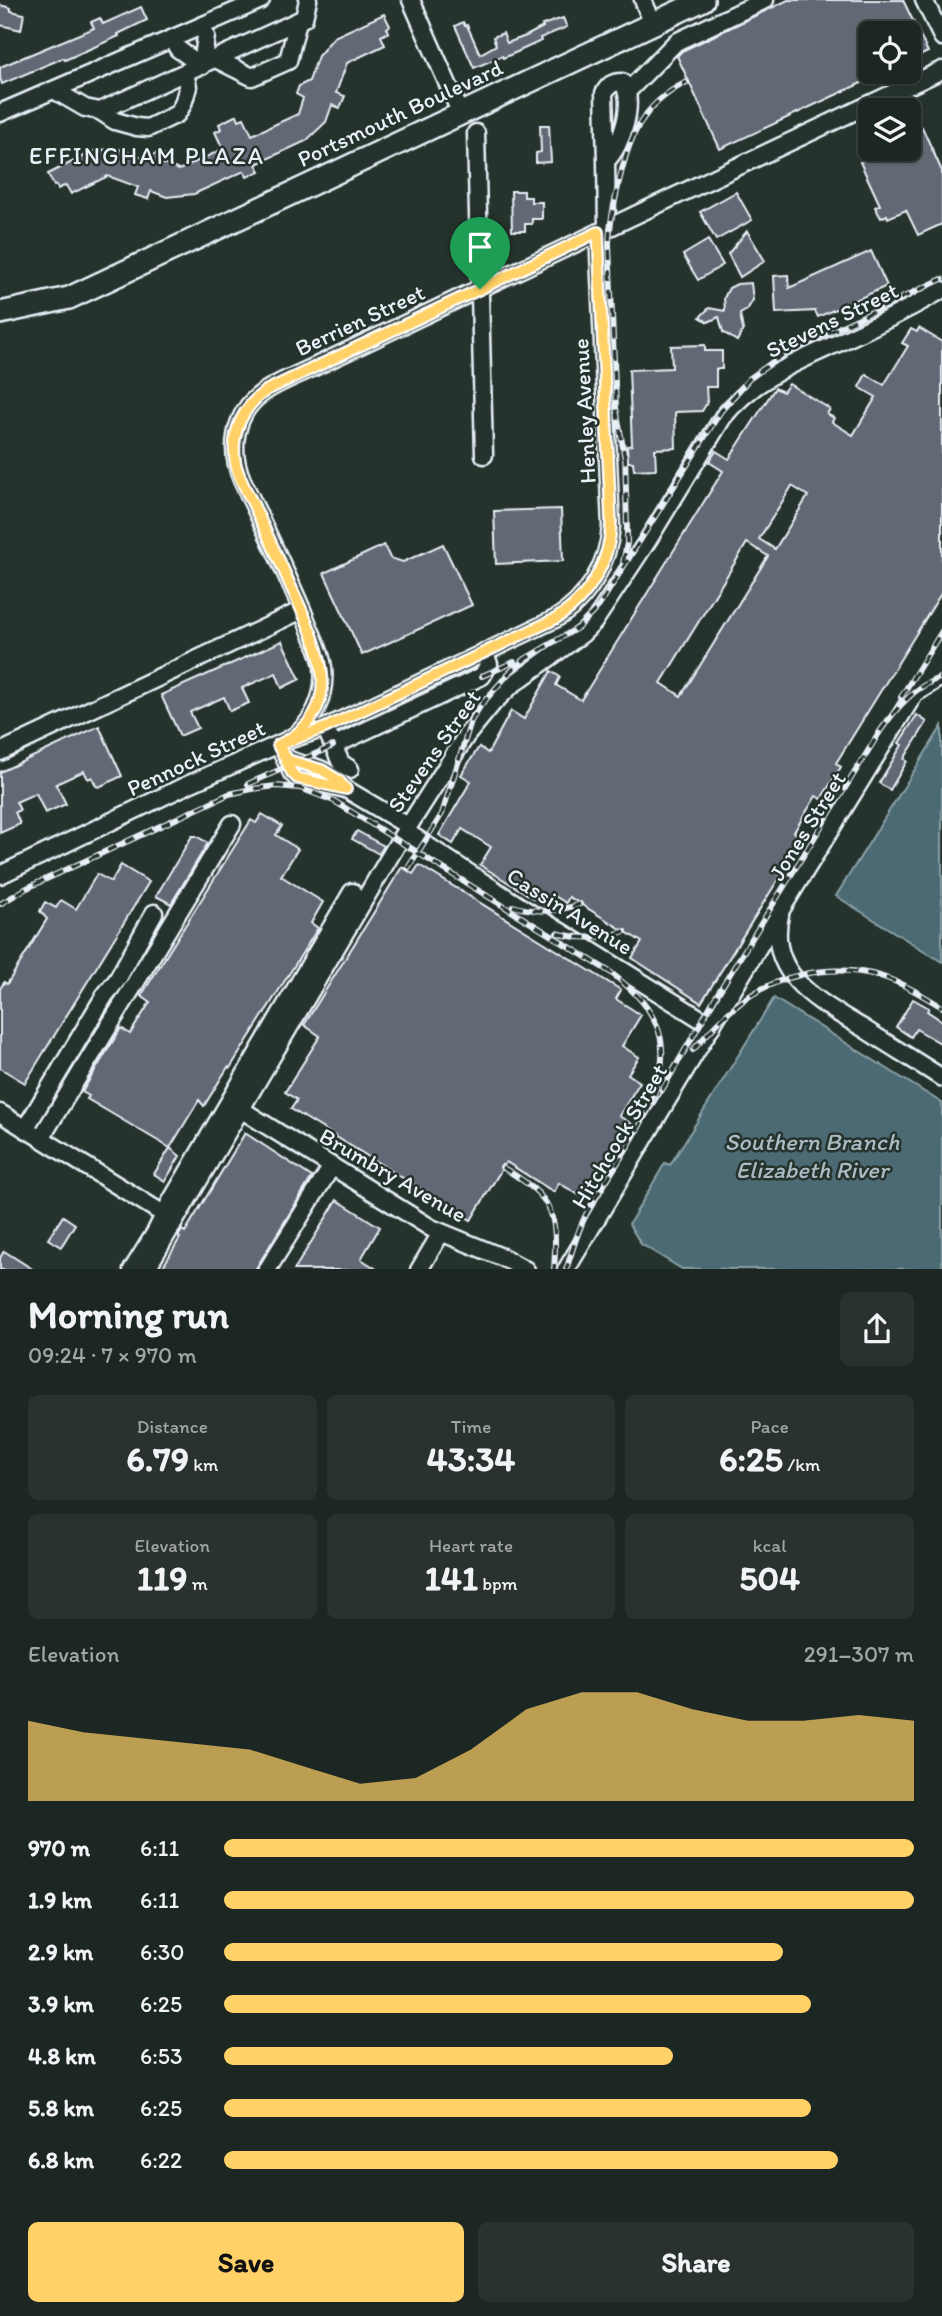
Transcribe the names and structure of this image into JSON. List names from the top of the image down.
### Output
{
  "streets": {
    "main road": ["Portsmouth Boulevard"],
    "street": [
      "Berrien Street",
      "Stevens Street",
      "Henley Avenue",
      "Pennock Street",
      "Jones Street",
      "Cassin Avenue",
      "Hitchcock Street",
      "Brumbry Avenue"
    ]
  },
  "crossings": [
    ["Berrien Street", "Henley Avenue"],
    ["Berrien Street", "Pennock Street"],
    ["Berrien Street", "Cassin Avenue"],
    ["Stevens Street", "Cassin Avenue"],
    ["Stevens Street", "Brumbry Avenue"],
    ["Henley Avenue", "Pennock Street"],
    ["Pennock Street", "Cassin Avenue"],
    ["Jones Street", "Cassin Avenue"],
    ["Jones Street", "Hitchcock Street"],
    ["Cassin Avenue", "Hitchcock Street"]
  ],
  "districts": ["EFFINGHAM PLAZA"],
  "water": ["Southern Branch Elizabeth River"],
  "page": {
    "heading": ["Morning run", "09:24 · 7 × 970 m"],
    "stats": [
      ["Distance", "6.79 km"],
      ["Time", "43:34"],
      ["Pace", "6:25 /km"],
      ["Elevation", "119 m"],
      ["Heart rate", "141 bpm"],
      ["kcal", "504"]
    ],
    "chart": ["Elevation", "291–307 m"],
    "list": [
      {
        "name": "970 m",
        "note": "6:11"
      },
      {
        "name": "1.9 km",
        "note": "6:11"
      },
      {
        "name": "2.9 km",
        "note": "6:30"
      },
      {
        "name": "3.9 km",
        "note": "6:25"
      },
      {
        "name": "4.8 km",
        "note": "6:53"
      },
      {
        "name": "5.8 km",
        "note": "6:25"
      },
      {
        "name": "6.8 km",
        "note": "6:22"
      }
    ],
    "buttons": ["Save", "Share"]
  }
}
